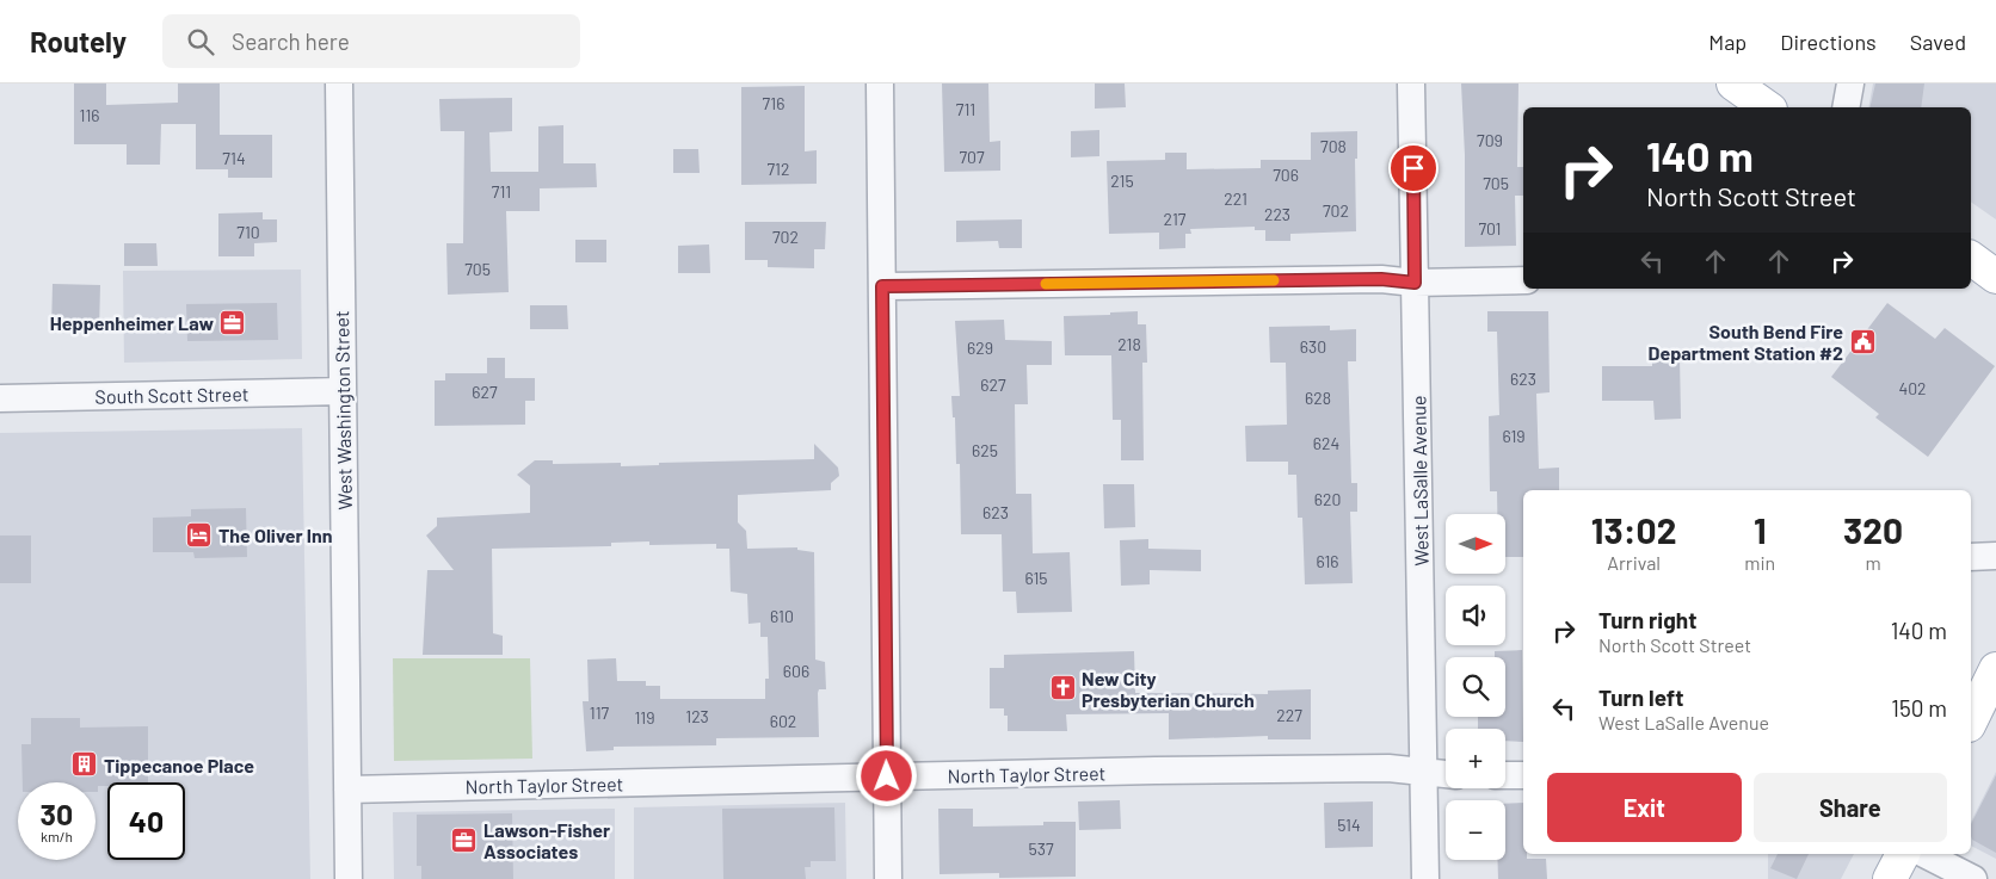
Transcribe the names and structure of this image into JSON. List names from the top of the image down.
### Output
{
  "streets": {
    "street": [
      "South Scott Street",
      "West Washington Street",
      "West LaSalle Avenue",
      "North Taylor Street"
    ]
  },
  "crossings": [
    ["South Scott Street", "West Washington Street"],
    ["West Washington Street", "North Taylor Street"],
    ["West LaSalle Avenue", "North Taylor Street"]
  ],
  "places": {
    "office": ["Heppenheimer Law", "Lawson-Fisher Associates"],
    "public building": ["South Bend Fire Department Station #2"],
    "hotel": ["The Oliver Inn"],
    "church": ["New City Presbyterian Church"],
    "building": ["Tippecanoe Place"]
  },
  "house_numbers": [
    "716",
    "711",
    "116",
    "709",
    "708",
    "707",
    "714",
    "712",
    "706",
    "215",
    "705",
    "711",
    "221",
    "702",
    "223",
    "217",
    "701",
    "710",
    "702",
    "705",
    "218",
    "630",
    "629",
    "623",
    "627",
    "402",
    "627",
    "628",
    "619",
    "624",
    "625",
    "620",
    "623",
    "616",
    "615",
    "610",
    "606",
    "117",
    "227",
    "123",
    "119",
    "602",
    "514",
    "537"
  ],
  "north": "right",
  "page": {
    "header": "Routely",
    "search": "Search here",
    "nav": ["Map", "Directions", "Saved"],
    "turn": ["140 m", "North Scott Street"],
    "eta": [
      "13:02",
      "Arrival",
      "1",
      "min",
      "320",
      "m"
    ],
    "map_buttons": ["+", "−"],
    "list": [
      {
        "name": "Turn right",
        "note": "North Scott Street",
        "value": "140 m"
      },
      {
        "name": "Turn left",
        "note": "West LaSalle Avenue",
        "value": "150 m"
      }
    ],
    "buttons": ["Exit", "Share"],
    "speed": "30 km/h",
    "limit": "40"
  }
}
